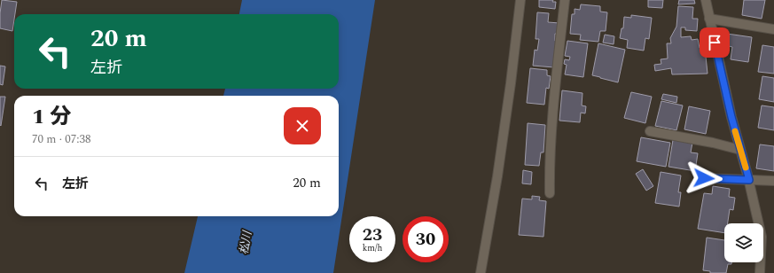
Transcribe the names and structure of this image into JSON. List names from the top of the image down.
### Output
{
  "water": ["松川"],
  "page": {
    "turn": ["20 m", "左折"],
    "heading": ["1 分", "70 m · 07:38"],
    "list": [
      {
        "name": "左折",
        "value": "20 m"
      }
    ],
    "speed": "23 km/h",
    "limit": "30"
  }
}
